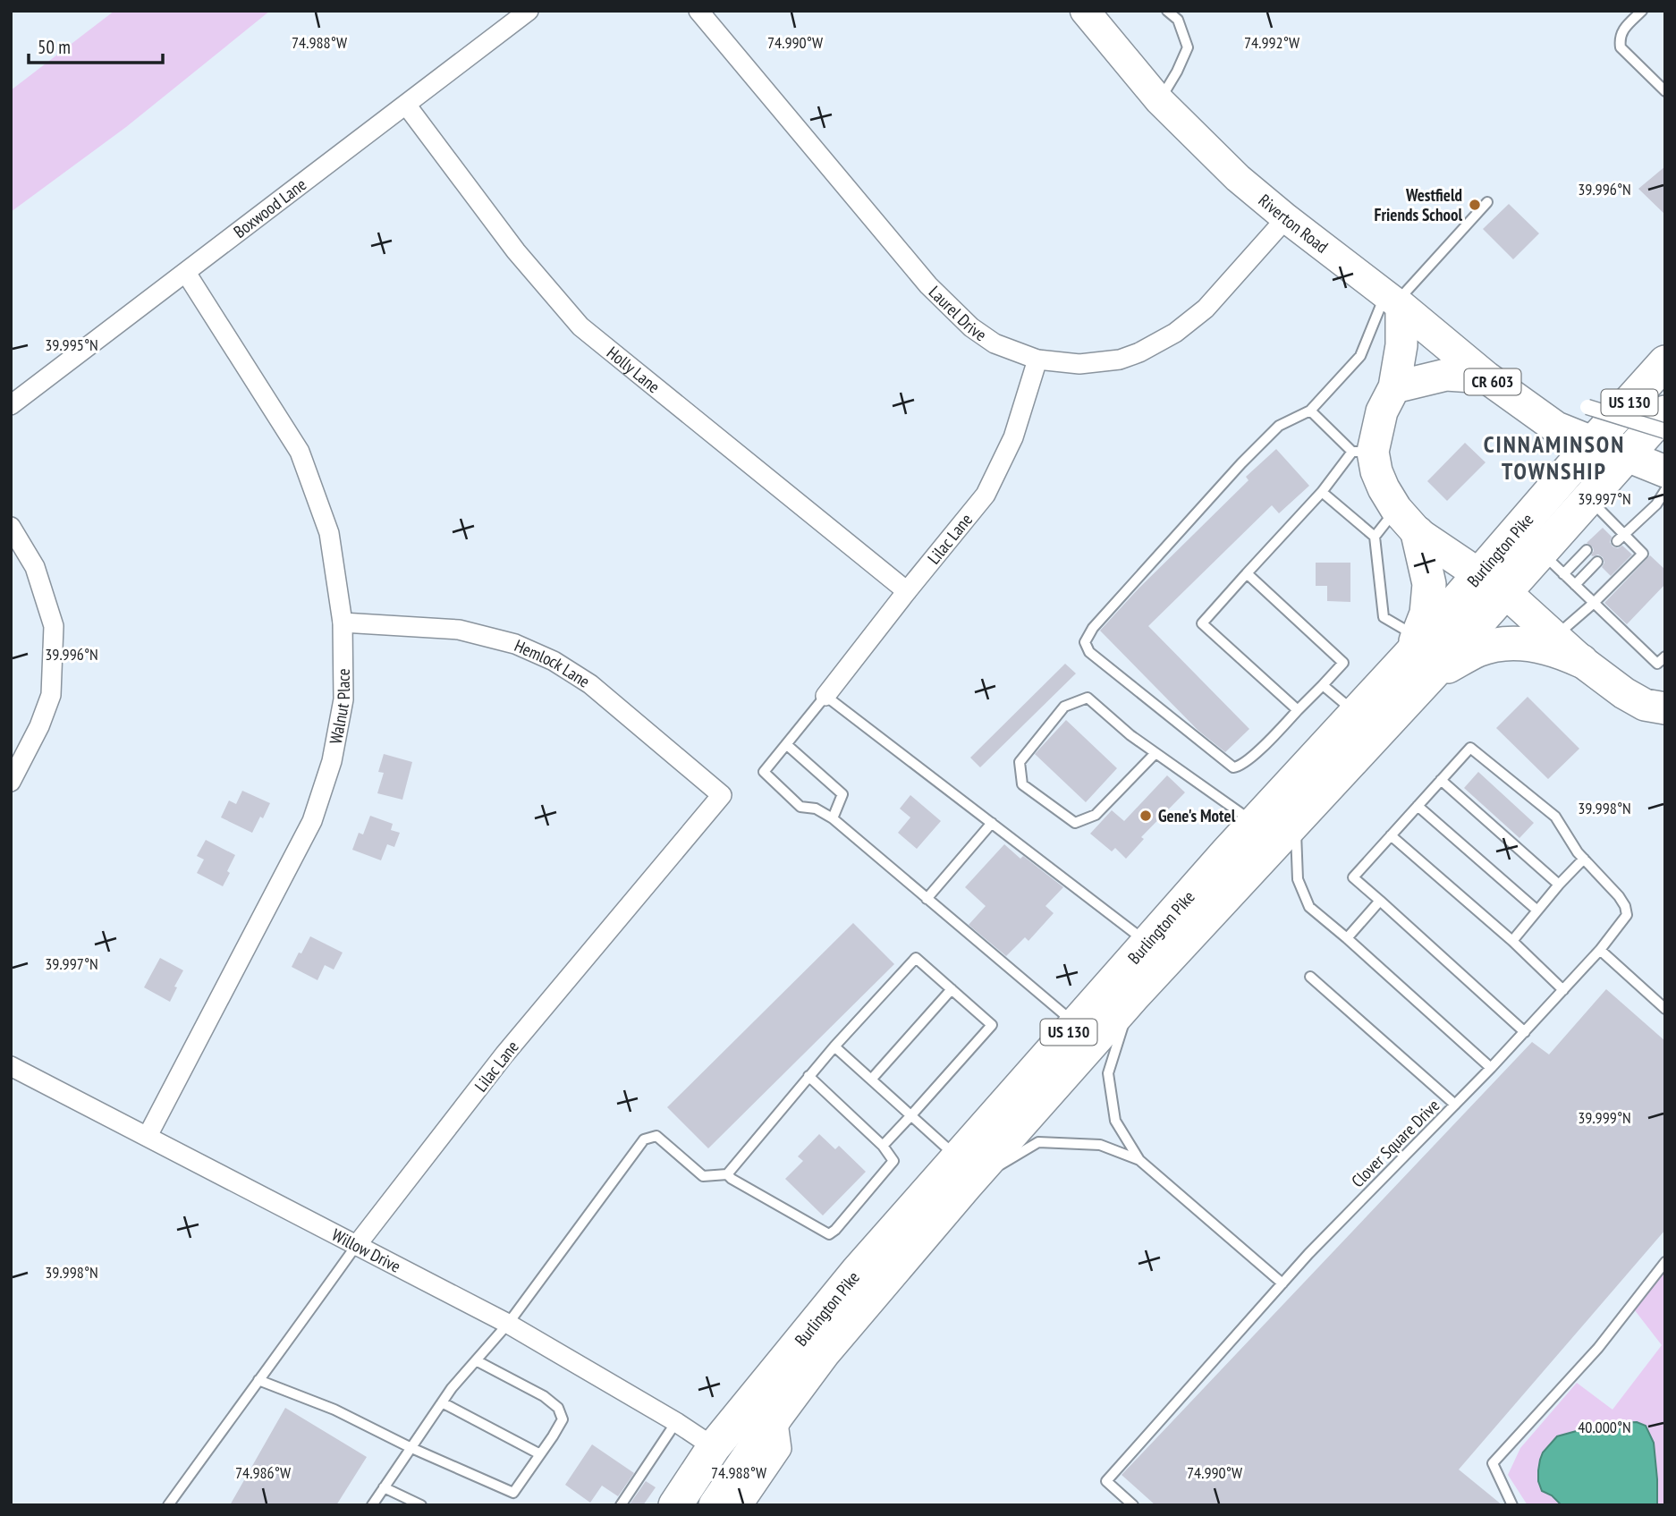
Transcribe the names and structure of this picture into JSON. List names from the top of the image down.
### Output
{
  "streets": {
    "highway": ["US 130", "Burlington Pike"],
    "main road": ["Riverton Road", "CR 603"],
    "street": [
      "Boxwood Lane",
      "Laurel Drive",
      "Holly Lane",
      "Lilac Lane",
      "Hemlock Lane",
      "Walnut Place",
      "Willow Drive"
    ],
    "lane": ["Clover Square Drive"]
  },
  "crossings": [
    ["Boxwood Lane", "Holly Lane"],
    ["Boxwood Lane", "Walnut Place"],
    ["Riverton Road", "Laurel Drive"],
    ["Riverton Road", "Burlington Pike"],
    ["Laurel Drive", "Lilac Lane"],
    ["Holly Lane", "Lilac Lane"],
    ["Lilac Lane", "Hemlock Lane"],
    ["Lilac Lane", "Willow Drive"],
    ["Burlington Pike", "Willow Drive"],
    ["Hemlock Lane", "Walnut Place"],
    ["Walnut Place", "Willow Drive"]
  ],
  "districts": ["CINNAMINSON TOWNSHIP"],
  "places": ["Westfield Friends School", "Gene's Motel"],
  "scale_bar": "50 m",
  "coordinates": [
    "74.988°W",
    "74.990°W",
    "74.992°W",
    "39.996°N",
    "39.995°N",
    "39.997°N",
    "39.998°N",
    "39.999°N",
    "40.000°N",
    "74.986°W"
  ]
}
